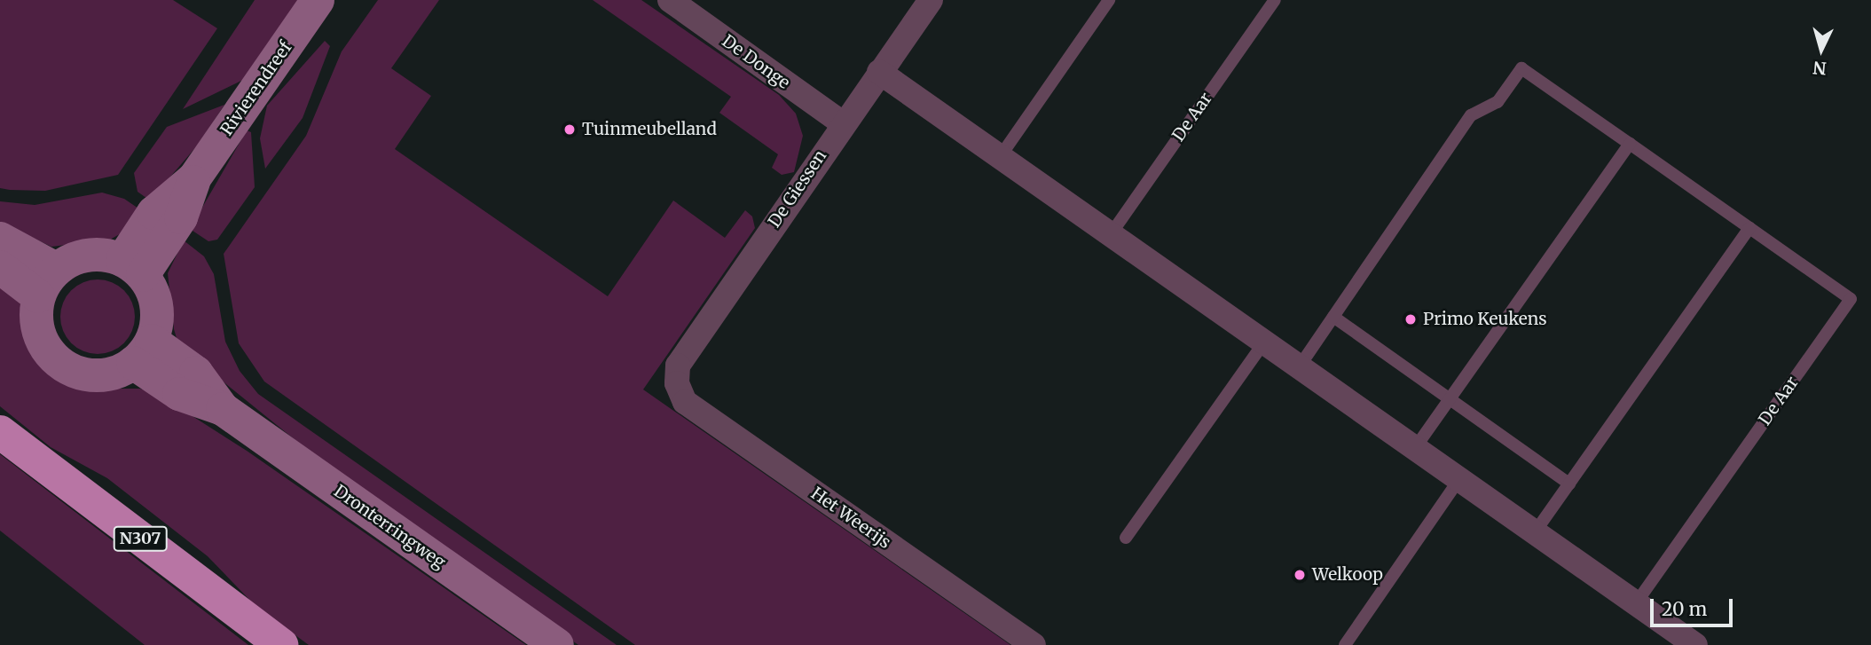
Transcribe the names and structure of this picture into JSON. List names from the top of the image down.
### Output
{
  "streets": {
    "highway": ["N307"],
    "main road": ["Rivierendreef", "Dronterringweg"],
    "street": ["De Donge", "De Giessen", "Het Weerijs"],
    "lane": ["De Aar"]
  },
  "crossings": [
    ["De Donge", "De Giessen"],
    ["Rivierendreef", "Dronterringweg"],
    ["De Giessen", "Het Weerijs"]
  ],
  "places": ["Tuinmeubelland", "Primo Keukens", "Welkoop"],
  "scale_bar": "20 m",
  "north": "bottom"
}
